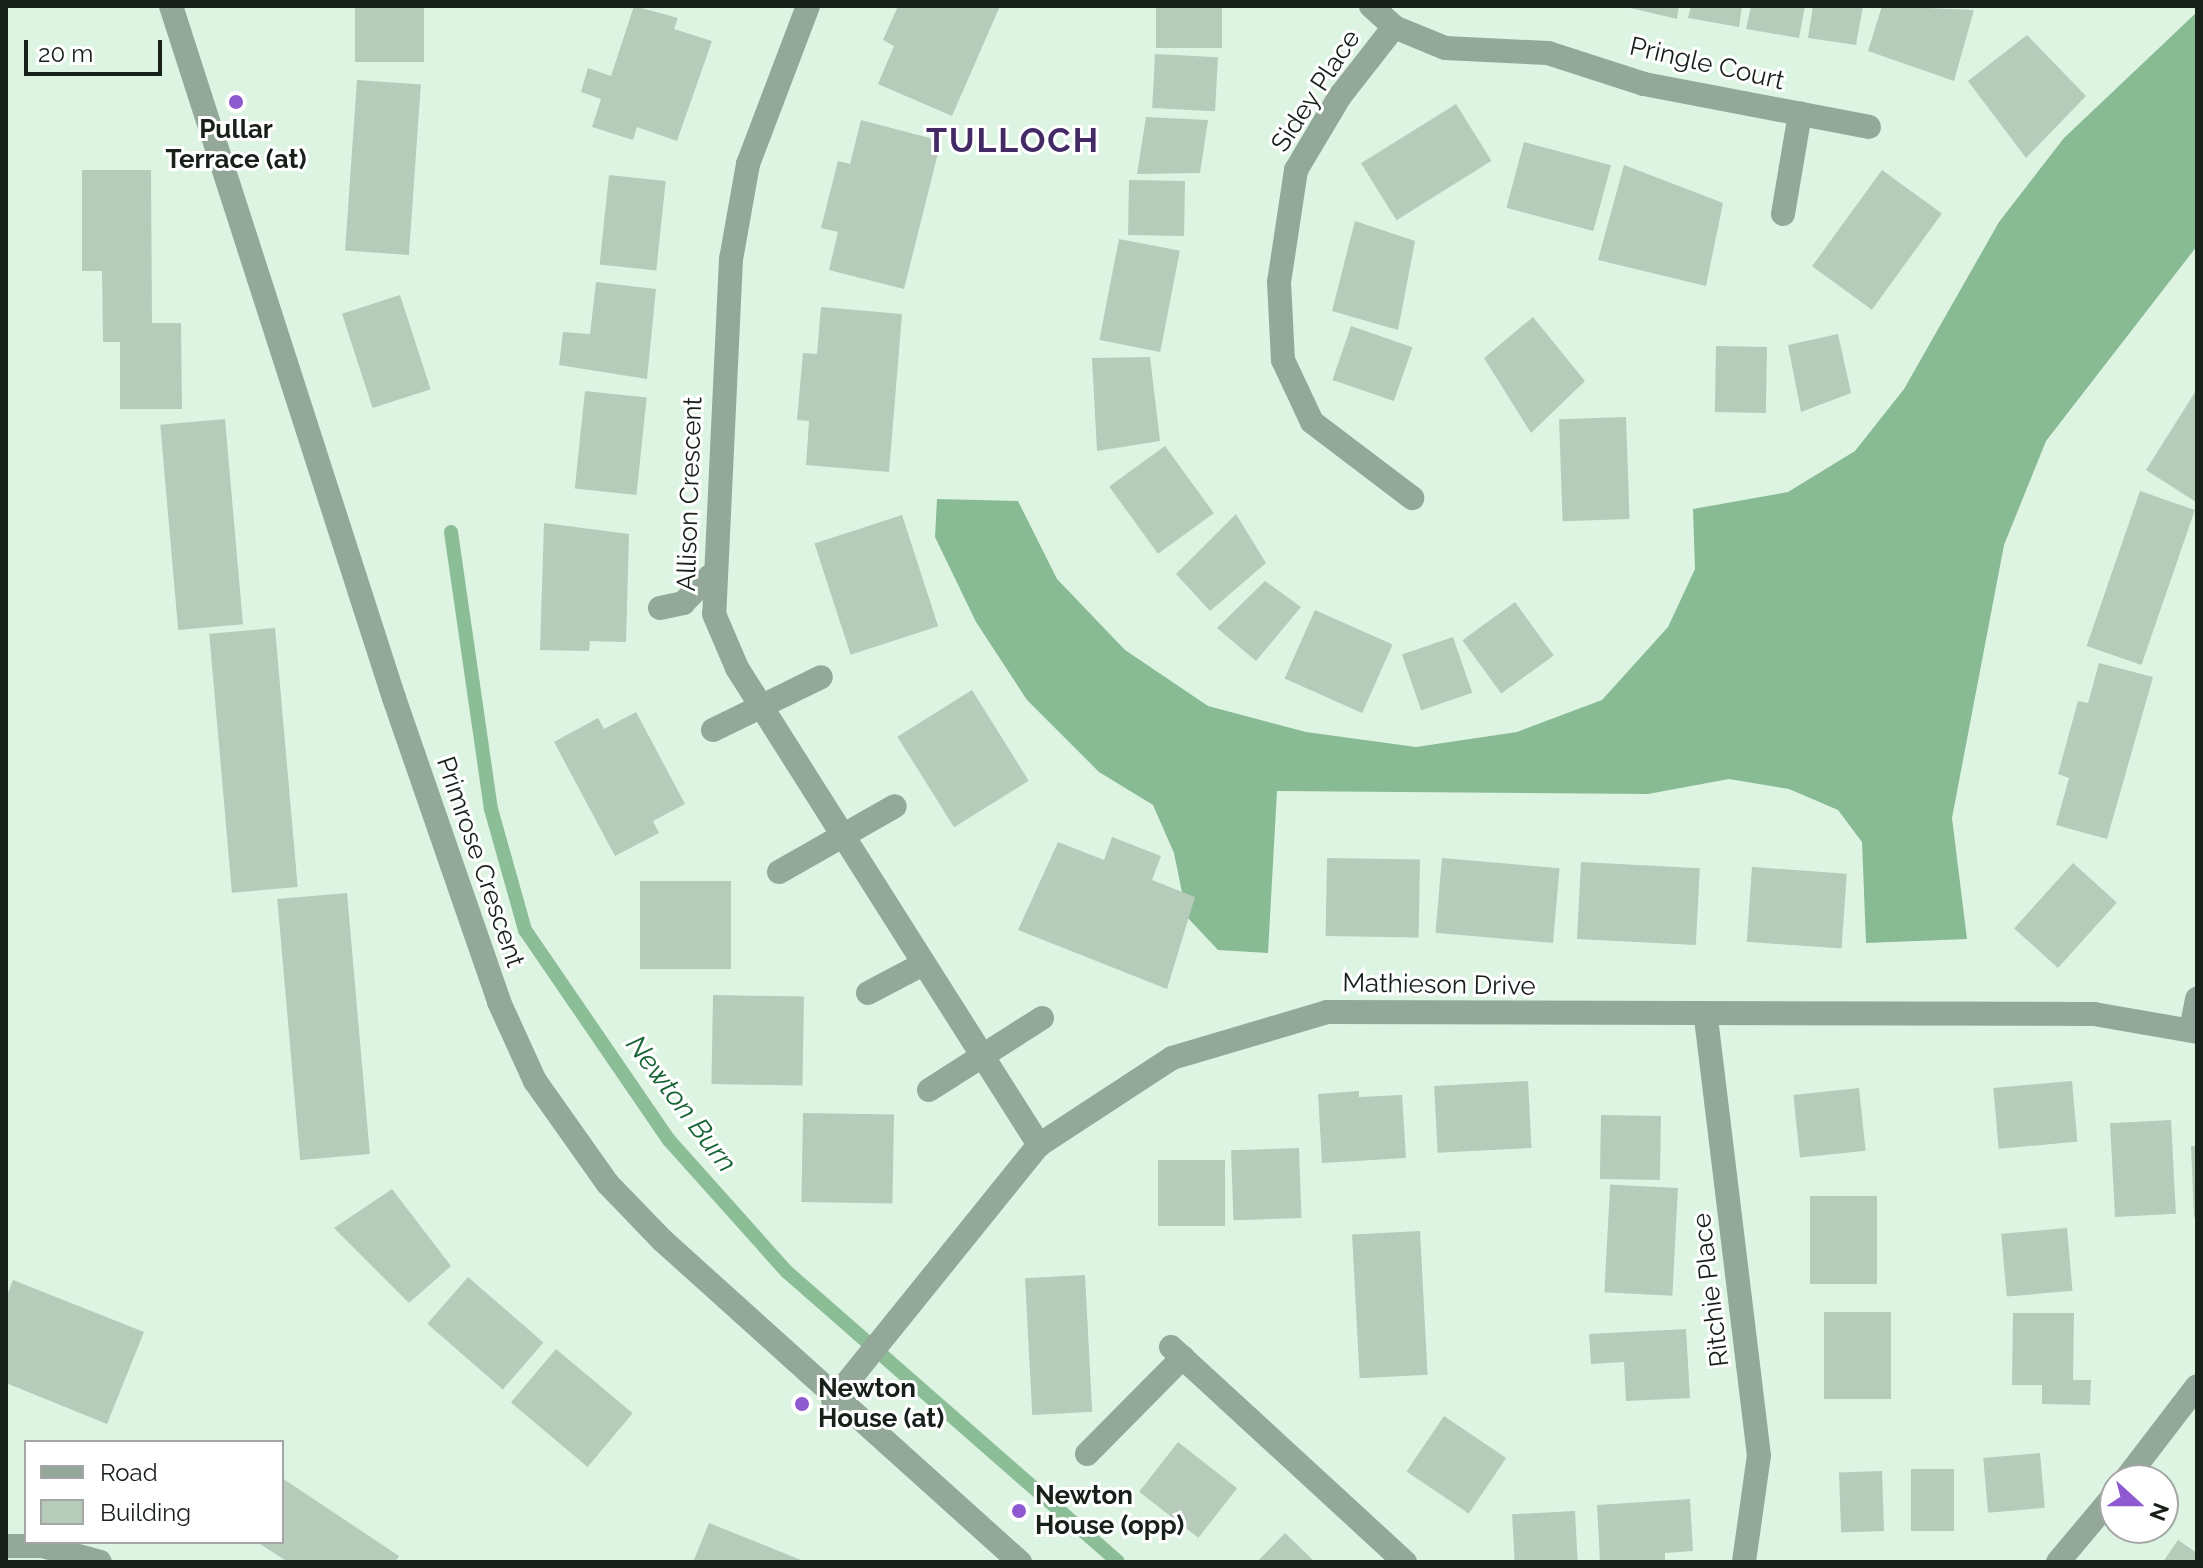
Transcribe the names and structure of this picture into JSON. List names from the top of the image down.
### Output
{
  "streets": {
    "street": [
      "Pringle Court",
      "Sidey Place",
      "Allison Crescent",
      "Primrose Crescent",
      "Mathieson Drive",
      "Ritchie Place"
    ]
  },
  "crossings": [
    ["Pringle Court", "Sidey Place"],
    ["Allison Crescent", "Mathieson Drive"],
    ["Primrose Crescent", "Mathieson Drive"],
    ["Mathieson Drive", "Ritchie Place"]
  ],
  "districts": ["TULLOCH"],
  "water": ["Newton Burn"],
  "places": ["Pullar Terrace (at)", "Newton House (at)", "Newton House (opp)"],
  "legend": ["Road", "Building"],
  "scale_bar": "20 m",
  "north": "right"
}
